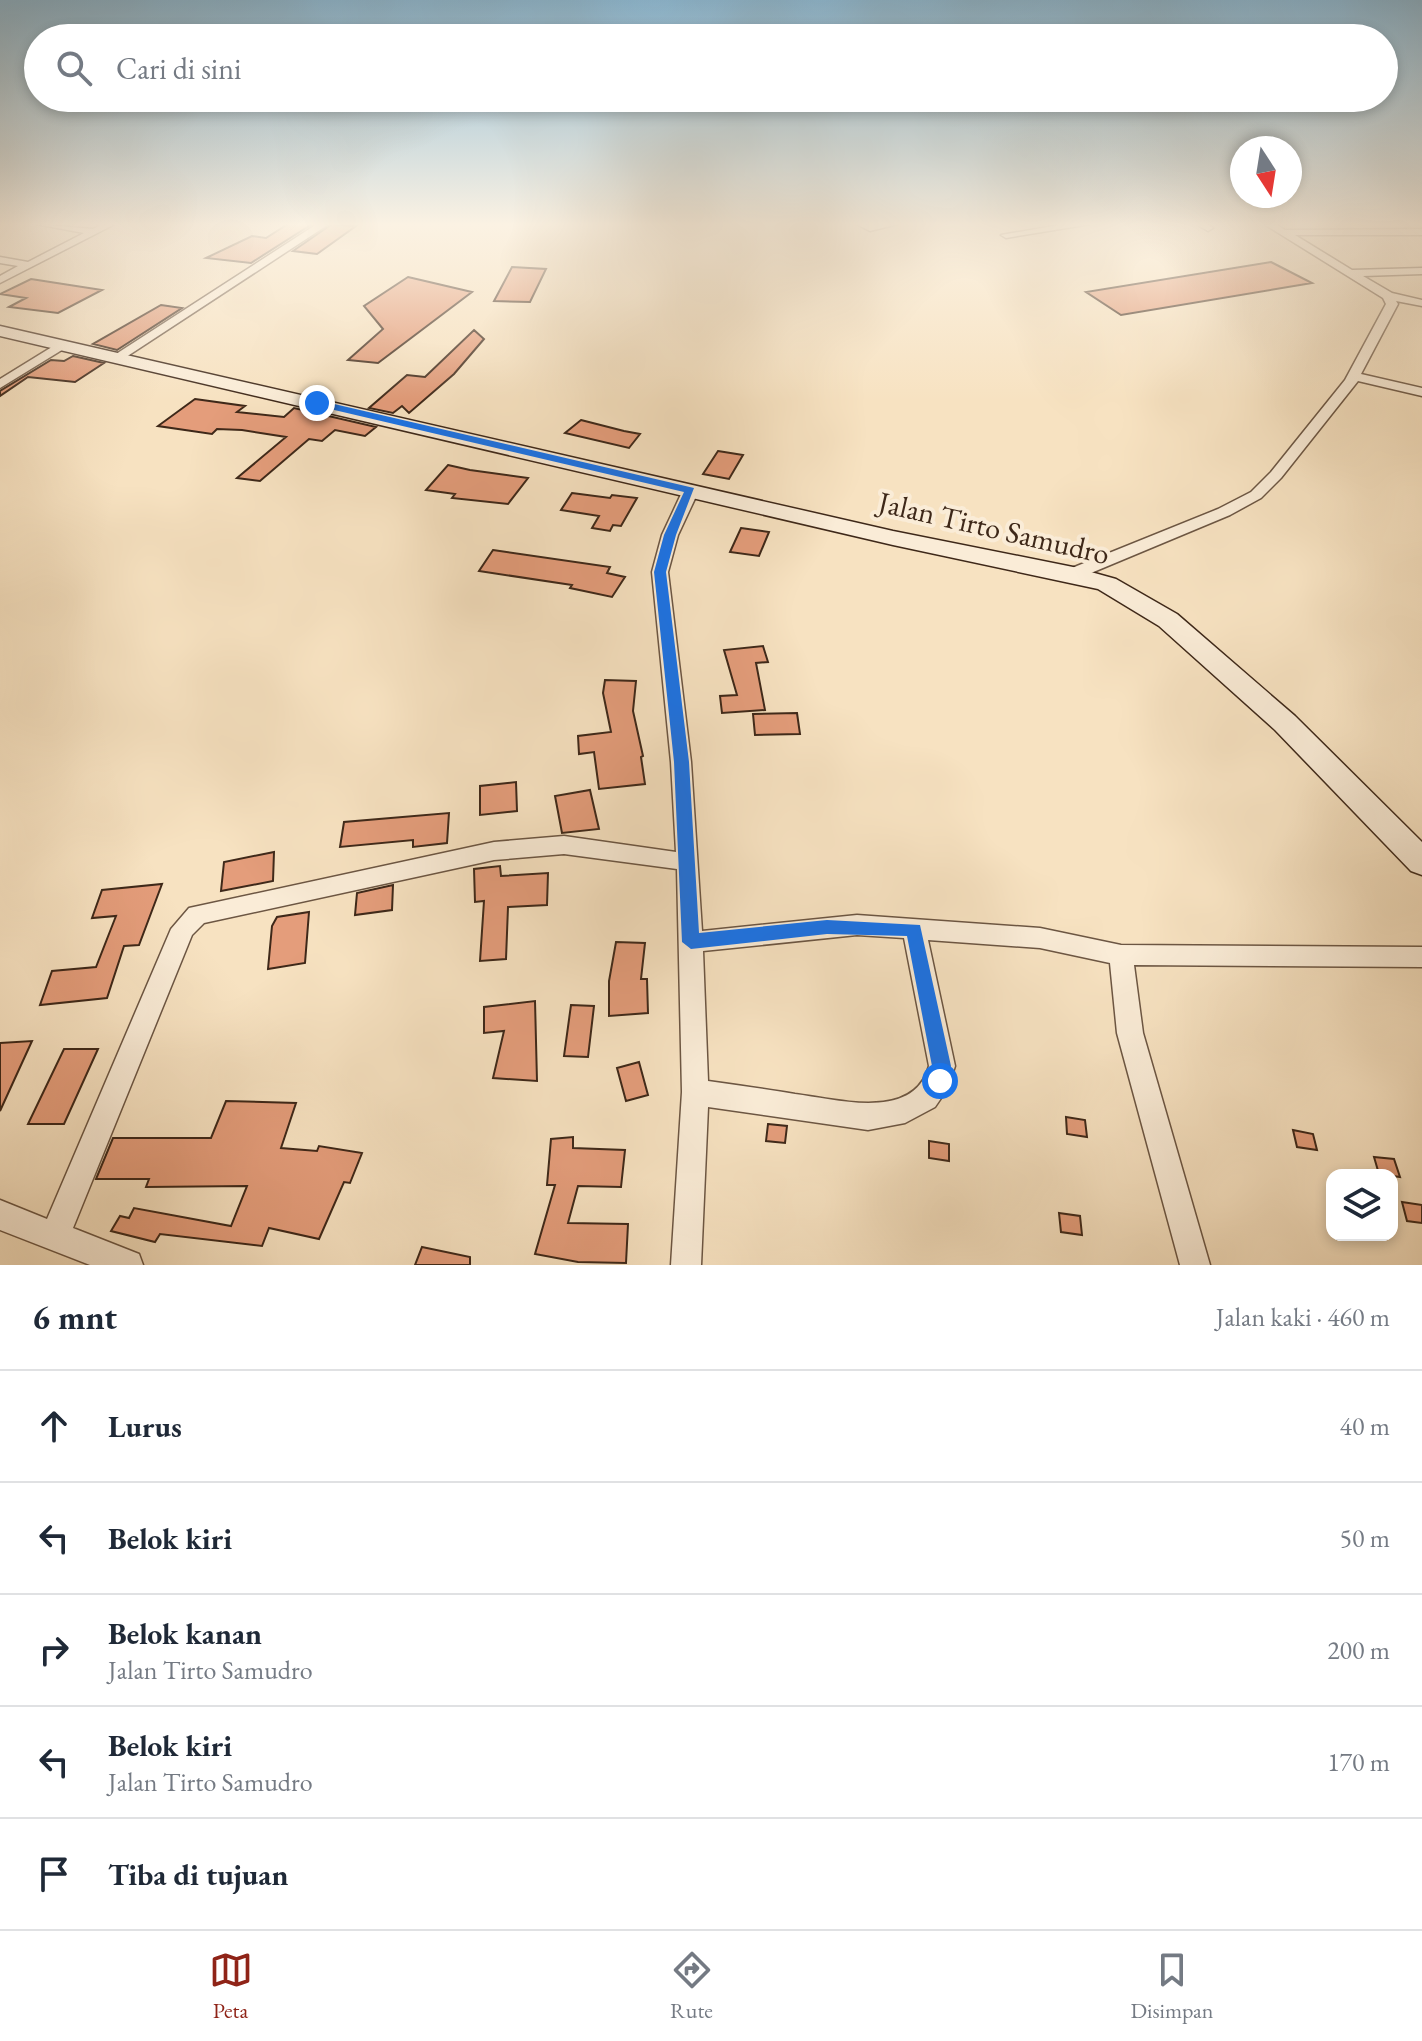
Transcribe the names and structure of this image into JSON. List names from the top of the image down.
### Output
{
  "streets": {
    "street": ["Jalan Tirto Samudro"]
  },
  "north": "bottom",
  "page": {
    "search": "Cari di sini",
    "heading": ["6 mnt", "Jalan kaki · 460 m"],
    "list": [
      ["Lurus", "40 m"],
      ["Belok kiri", "50 m"],
      ["Belok kanan", "Jalan Tirto Samudro", "200 m"],
      ["Belok kiri", "Jalan Tirto Samudro", "170 m"],
      "Tiba di tujuan"
    ],
    "nav": ["Peta", "Rute", "Disimpan"]
  }
}
